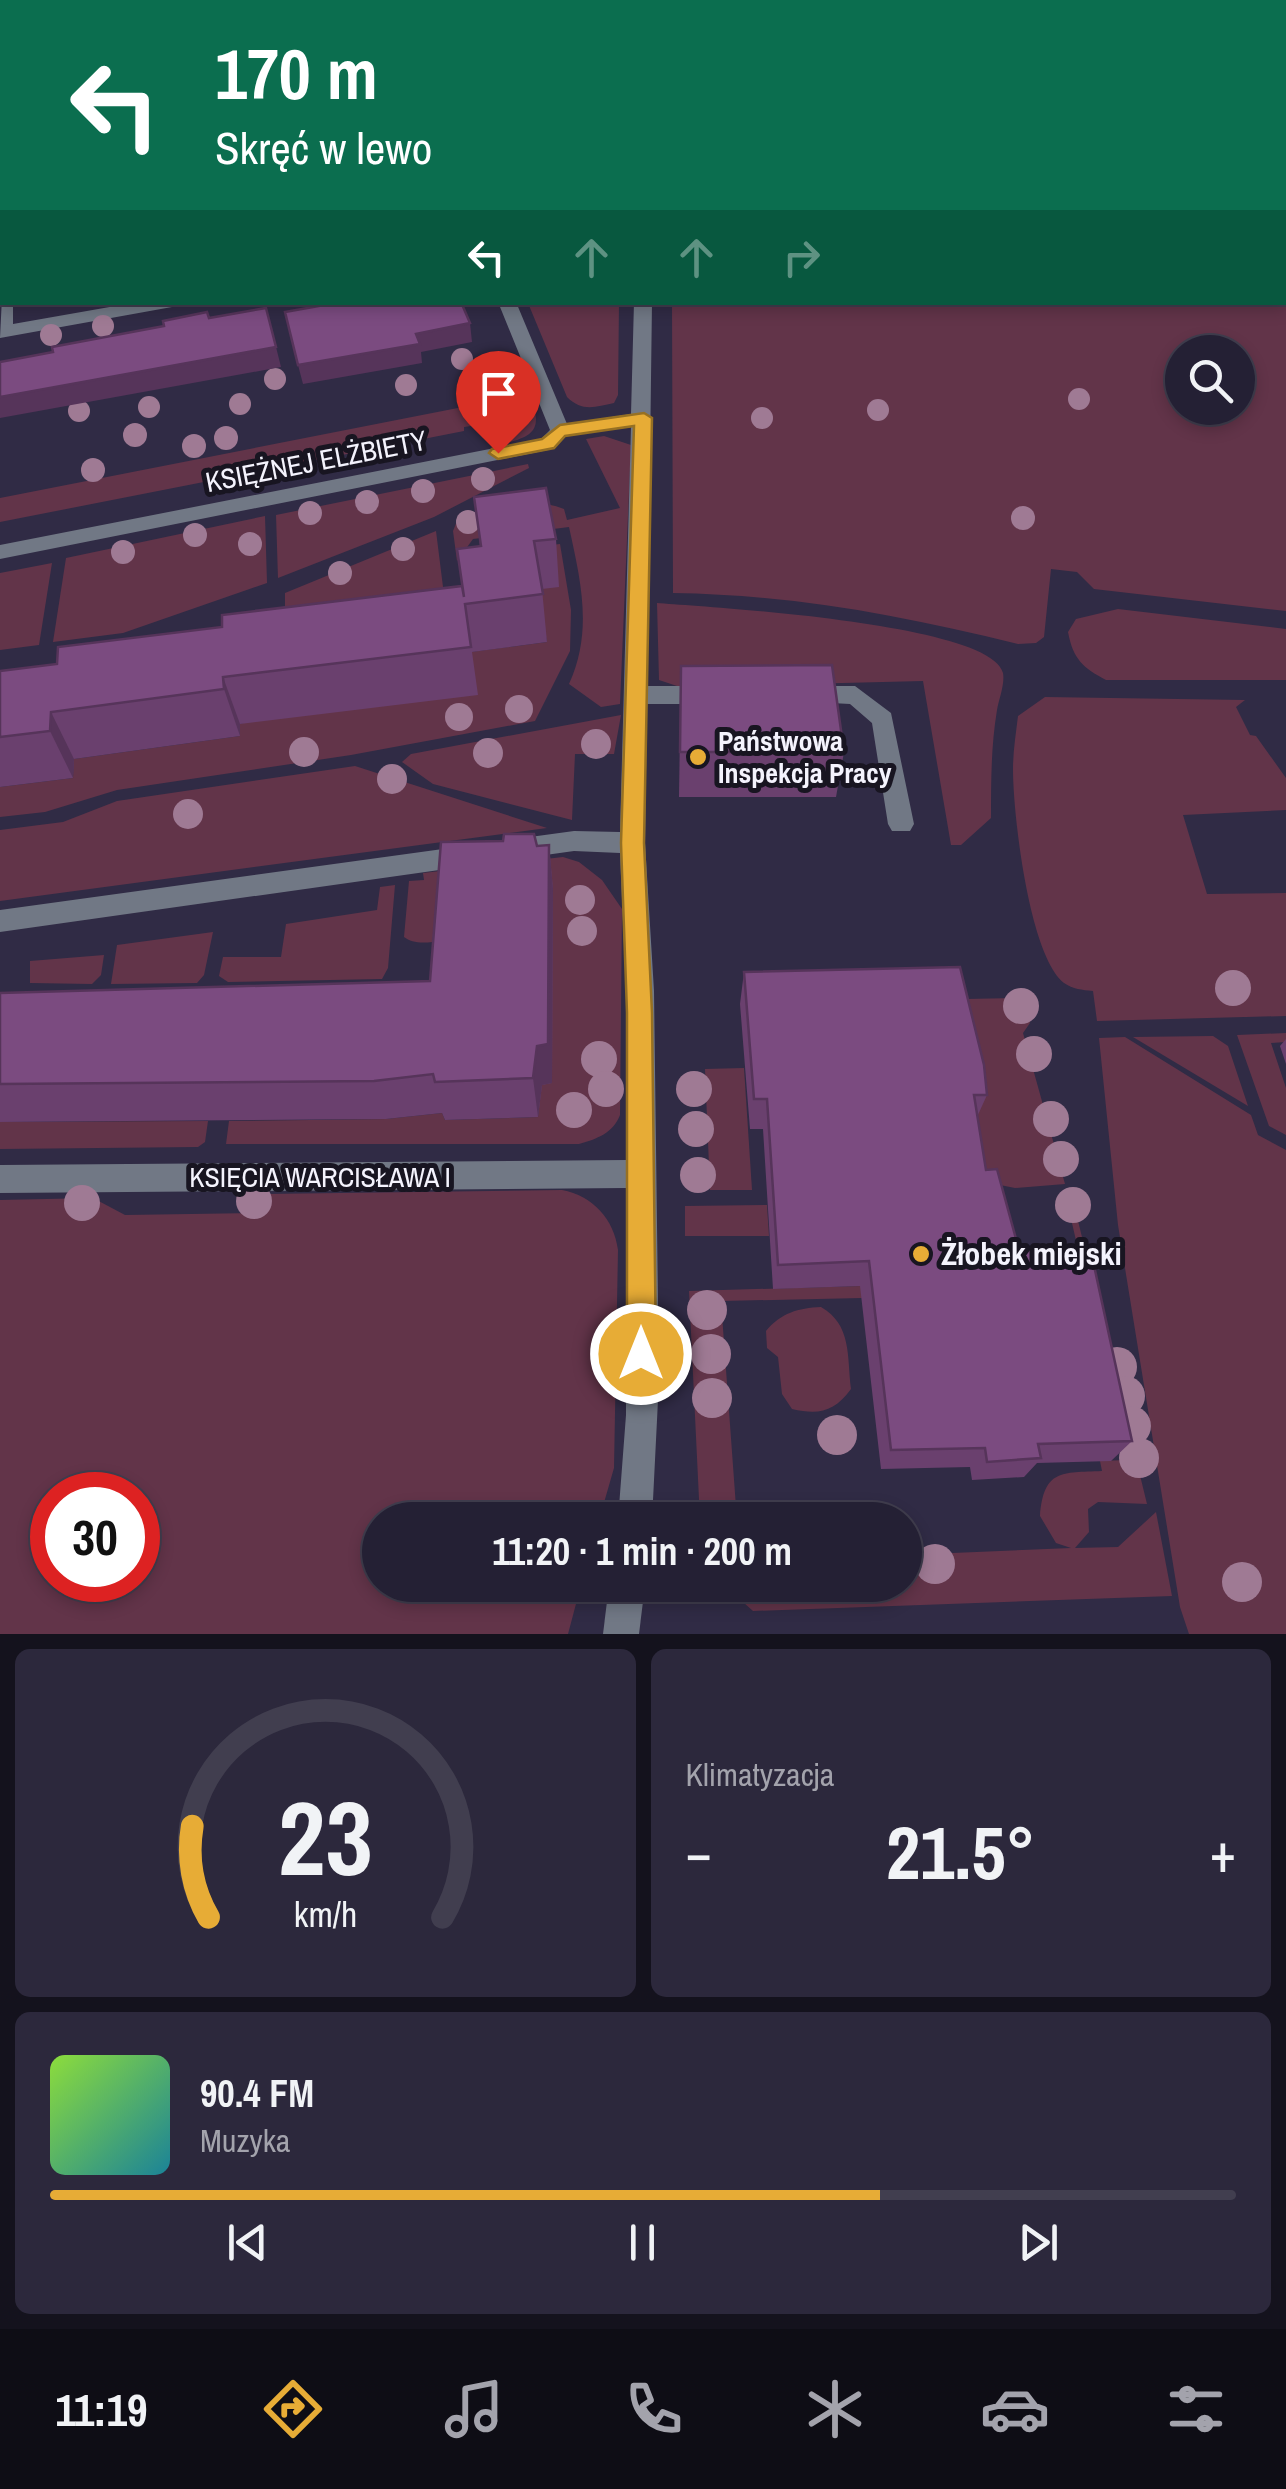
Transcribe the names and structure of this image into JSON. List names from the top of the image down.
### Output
{
  "streets": {
    "street": ["KSIĘŻNEJ ELŻBIETY", "KSIĘCIA WARCISŁAWA I"]
  },
  "places": ["Państwowa Inspekcja Pracy", "Żłobek miejski"],
  "page": {
    "turn": ["170 m", "Skręć w lewo"],
    "limit": "30",
    "trip": "11:20 · 1 min · 200 m",
    "tile": "Klimatyzacja",
    "heat": ["−", "21.5°", "+"],
    "song": ["90.4 FM", "Muzyka"],
    "tabs": "11:19",
    "gauge": ["23", "km/h"]
  }
}
